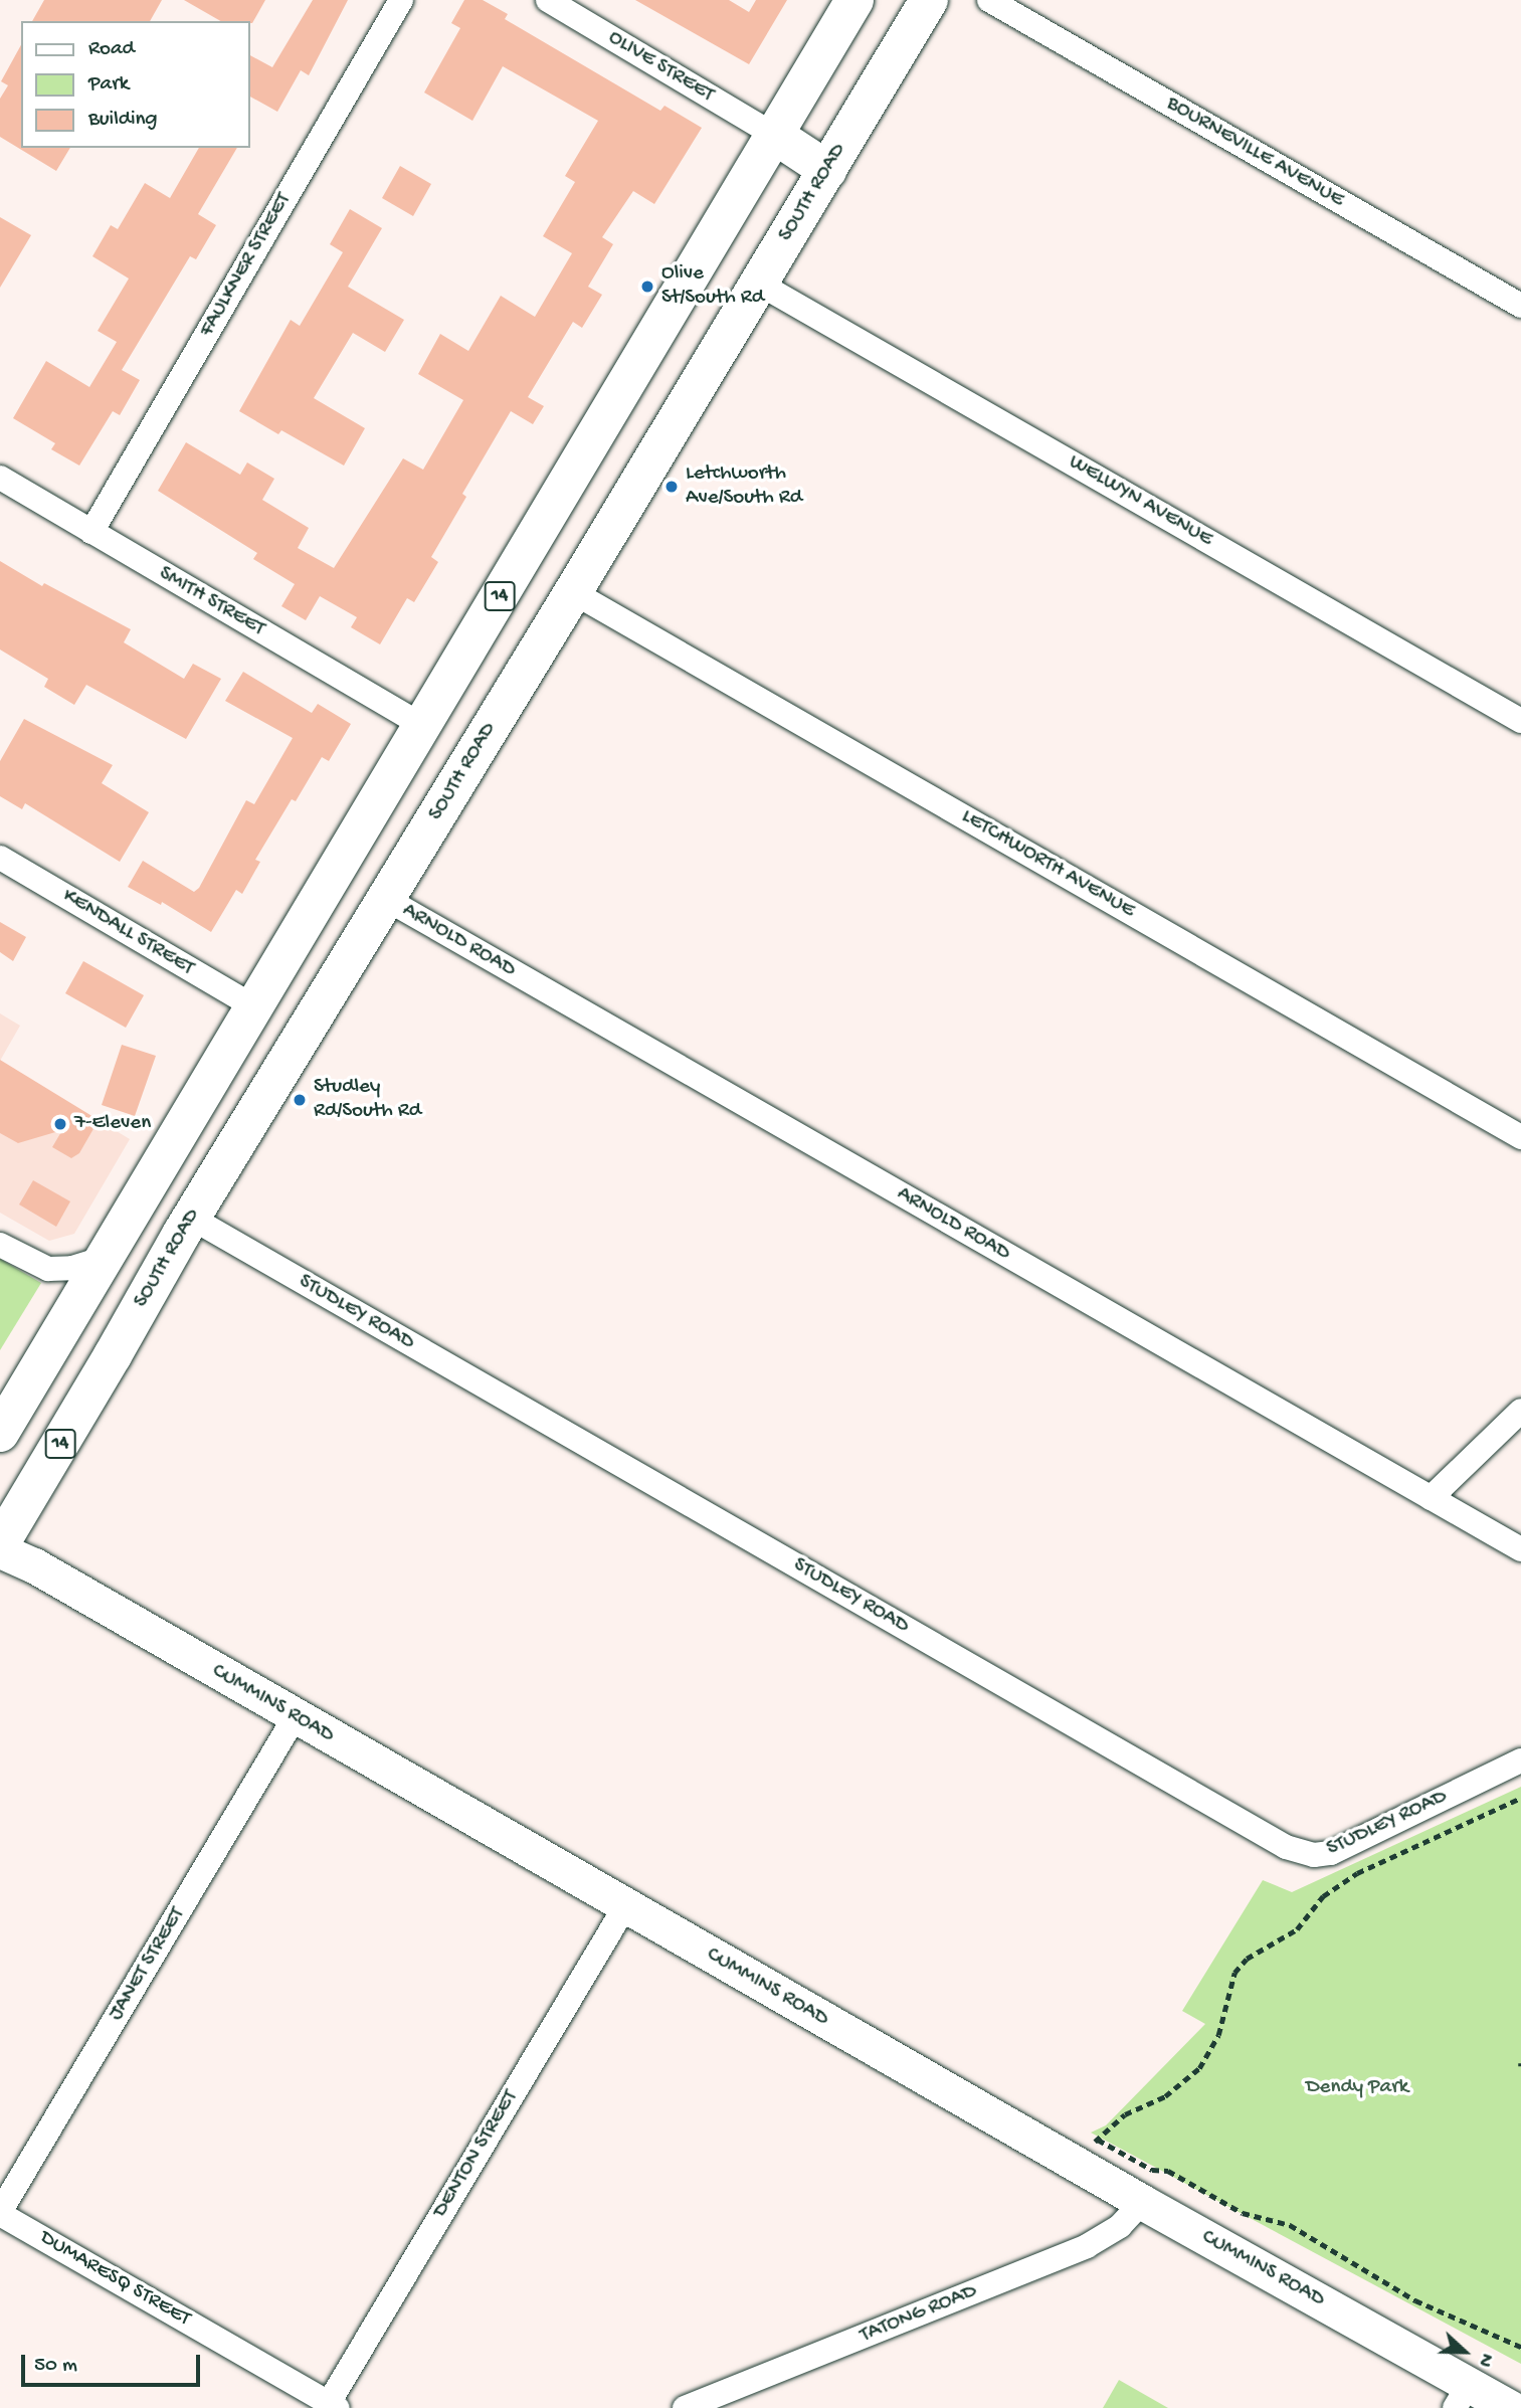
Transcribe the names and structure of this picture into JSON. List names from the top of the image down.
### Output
{
  "streets": {
    "main road": ["SOUTH ROAD", "14", "CUMMINS ROAD"],
    "street": [
      "OLIVE STREET",
      "BOURNEVILLE AVENUE",
      "FAULKNER STREET",
      "WELWYN AVENUE",
      "SMITH STREET",
      "LETCHWORTH AVENUE",
      "KENDALL STREET",
      "ARNOLD ROAD",
      "STUDLEY ROAD",
      "JANET STREET",
      "DENTON STREET",
      "DUMARESQ STREET",
      "TATONG ROAD"
    ]
  },
  "crossings": [
    ["OLIVE STREET", "14"],
    ["SOUTH ROAD", "WELWYN AVENUE"],
    ["SOUTH ROAD", "LETCHWORTH AVENUE"],
    ["SOUTH ROAD", "ARNOLD ROAD"],
    ["SOUTH ROAD", "STUDLEY ROAD"],
    ["SOUTH ROAD", "CUMMINS ROAD"],
    ["FAULKNER STREET", "SMITH STREET"],
    ["14", "SMITH STREET"],
    ["14", "KENDALL STREET"],
    ["CUMMINS ROAD", "JANET STREET"],
    ["CUMMINS ROAD", "DENTON STREET"],
    ["CUMMINS ROAD", "TATONG ROAD"],
    ["JANET STREET", "DUMARESQ STREET"],
    ["DENTON STREET", "DUMARESQ STREET"]
  ],
  "parks": ["Dendy Park"],
  "places": [
    "Olive St/South Rd",
    "Letchworth Ave/South Rd",
    "Studley Rd/South Rd",
    "7-Eleven"
  ],
  "legend": ["Road", "Park", "Building"],
  "scale_bar": "50 m",
  "north": "right"
}
